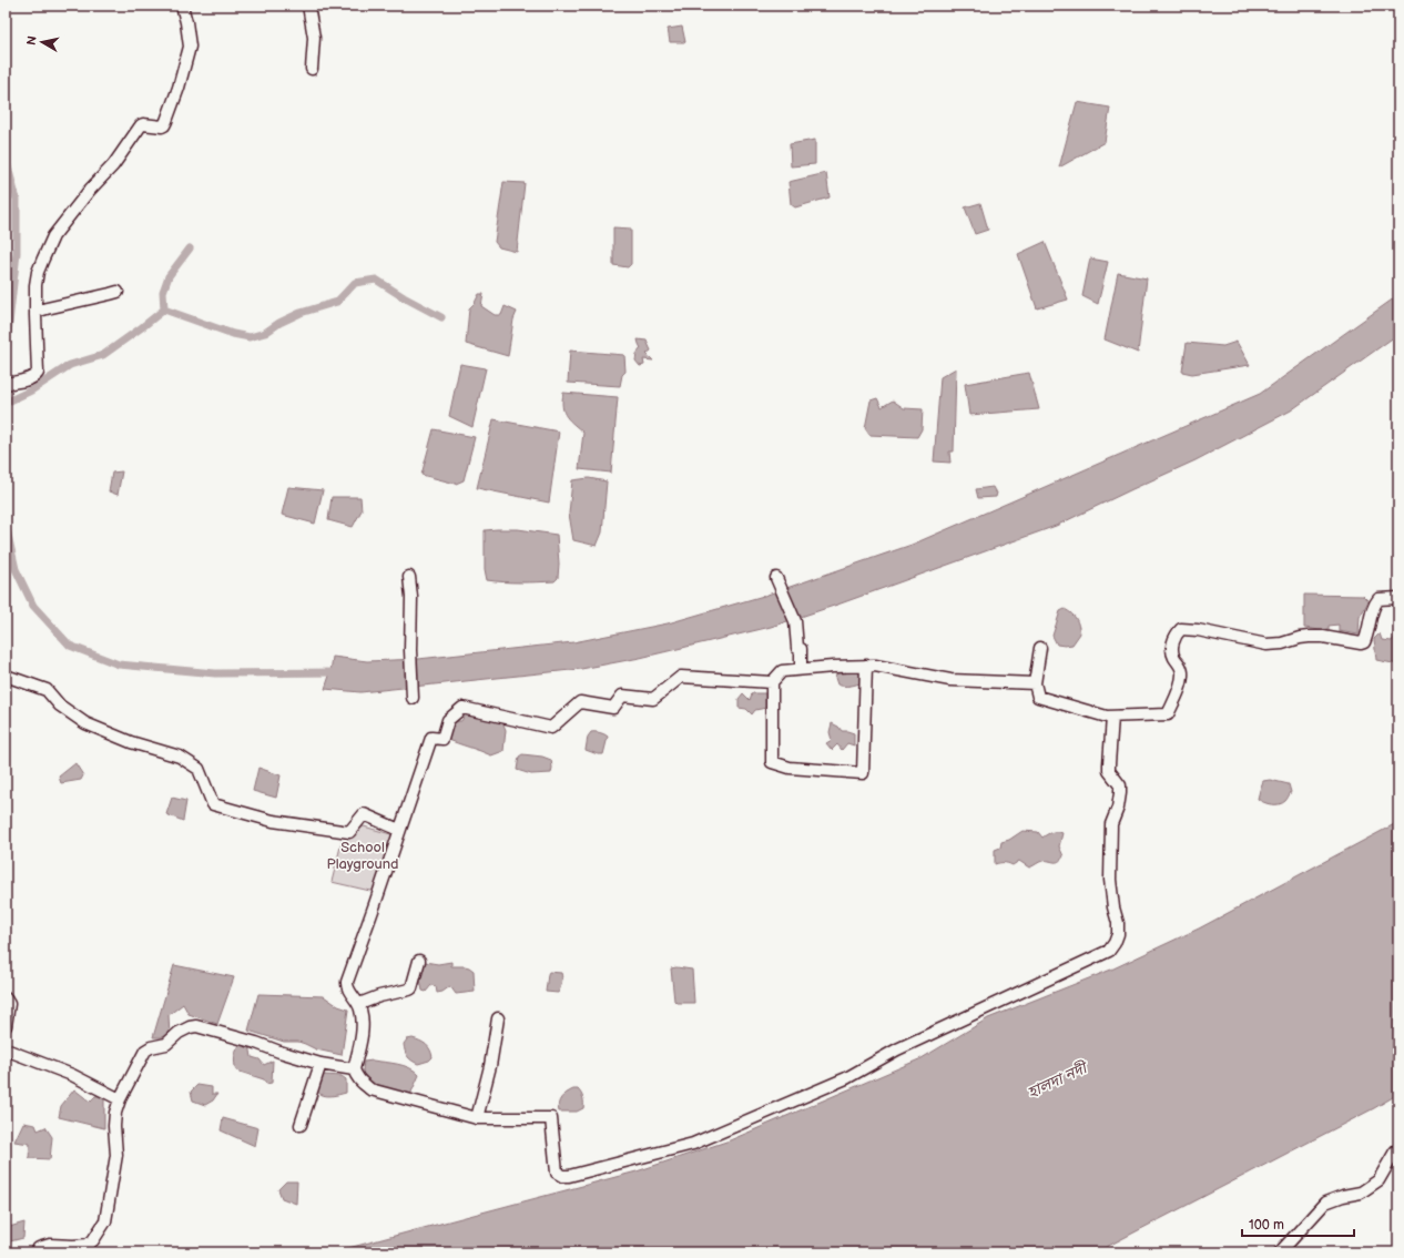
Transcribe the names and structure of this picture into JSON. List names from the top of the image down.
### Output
{
  "water": ["হালদা নদী"],
  "parks": ["School Playground"],
  "scale_bar": "100 m",
  "north": "left"
}
